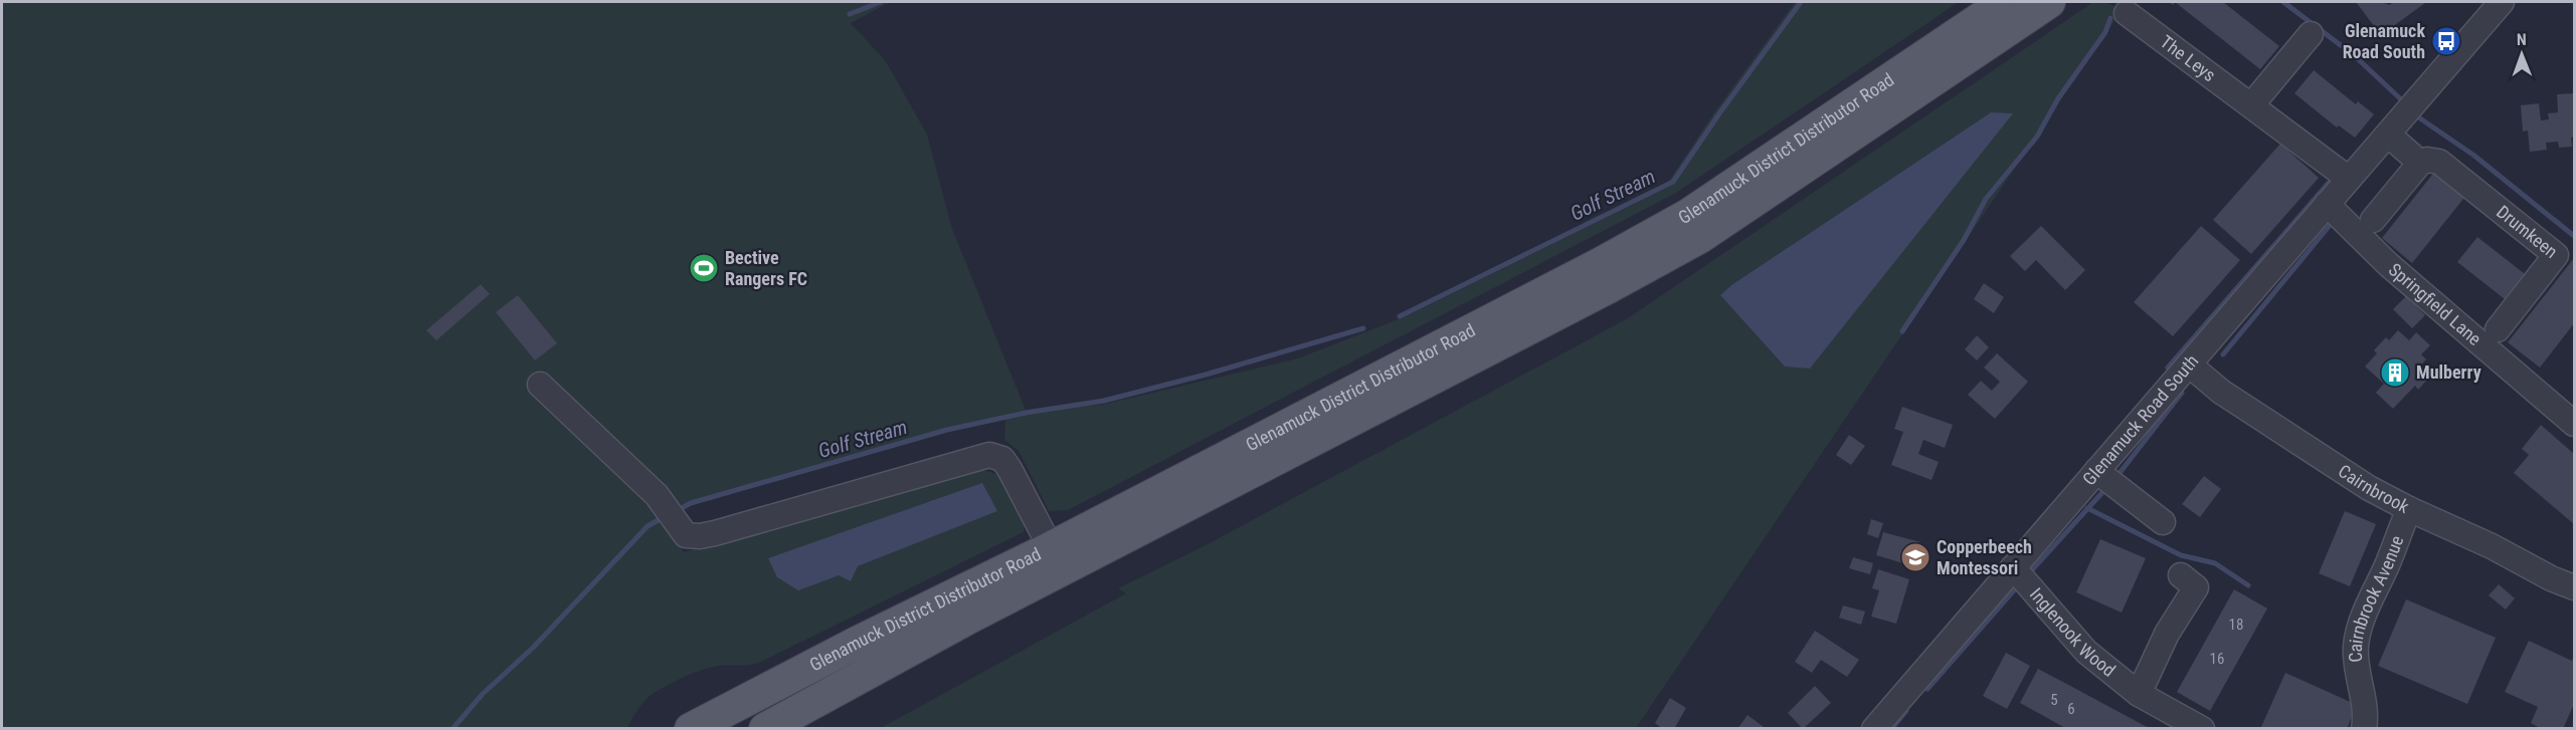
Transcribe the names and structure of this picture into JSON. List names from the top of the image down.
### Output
{
  "streets": {
    "main road": ["Glenamuck District Distributor Road"],
    "street": [
      "The Leys",
      "Drumkeen",
      "Springfield Lane",
      "Glenamuck Road South",
      "Cairnbrook",
      "Cairnbrook Avenue",
      "Inglenook Wood"
    ]
  },
  "crossings": [
    ["The Leys", "Glenamuck Road South"],
    ["Drumkeen", "Glenamuck Road South"],
    ["Springfield Lane", "Glenamuck Road South"],
    ["Glenamuck Road South", "Cairnbrook"],
    ["Glenamuck Road South", "Inglenook Wood"],
    ["Cairnbrook", "Cairnbrook Avenue"]
  ],
  "water": ["Golf Stream"],
  "places": {
    "bus stop": ["Glenamuck Road South"],
    "sports": ["Bective Rangers FC"],
    "building": ["Mulberry"],
    "school or university": ["Copperbeech Montessori"]
  },
  "house_numbers": [
    "18",
    "16",
    "5",
    "6"
  ],
  "north": "top"
}
